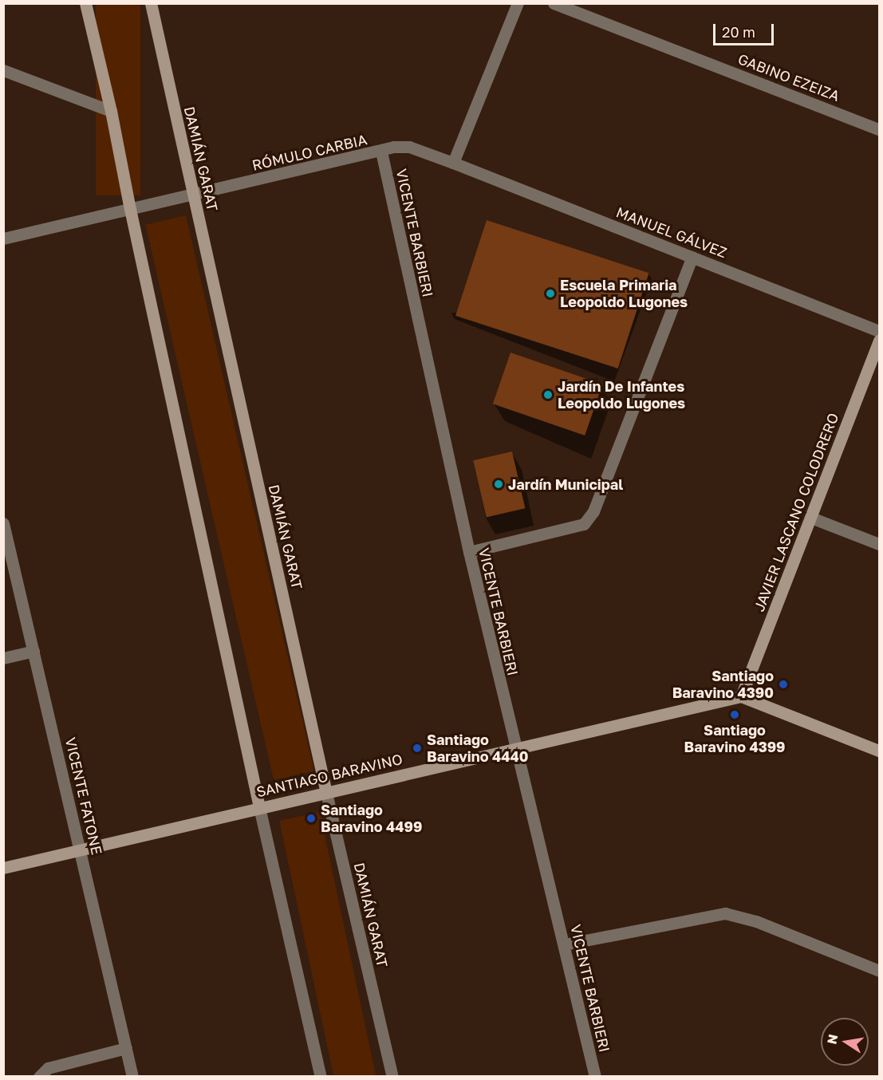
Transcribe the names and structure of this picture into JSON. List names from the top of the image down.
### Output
{
  "streets": {
    "main road": ["DAMIÁN GARAT", "JAVIER LASCANO COLODRERO", "SANTIAGO BARAVINO"],
    "street": [
      "GABINO EZEIZA",
      "RÓMULO CARBIA",
      "MANUEL GÁLVEZ",
      "VICENTE BARBIERI",
      "VICENTE FATONE"
    ]
  },
  "crossings": [
    ["RÓMULO CARBIA", "DAMIÁN GARAT"],
    ["RÓMULO CARBIA", "MANUEL GÁLVEZ"],
    ["RÓMULO CARBIA", "VICENTE BARBIERI"],
    ["DAMIÁN GARAT", "SANTIAGO BARAVINO"],
    ["VICENTE BARBIERI", "SANTIAGO BARAVINO"],
    ["JAVIER LASCANO COLODRERO", "SANTIAGO BARAVINO"],
    ["SANTIAGO BARAVINO", "VICENTE FATONE"]
  ],
  "places": [
    "Escuela Primaria Leopoldo Lugones",
    "Jardín De Infantes Leopoldo Lugones",
    "Jardín Municipal",
    "Santiago Baravino 4390",
    "Santiago Baravino 4399",
    "Santiago Baravino 4440",
    "Santiago Baravino 4499"
  ],
  "scale_bar": "20 m",
  "north": "left"
}
